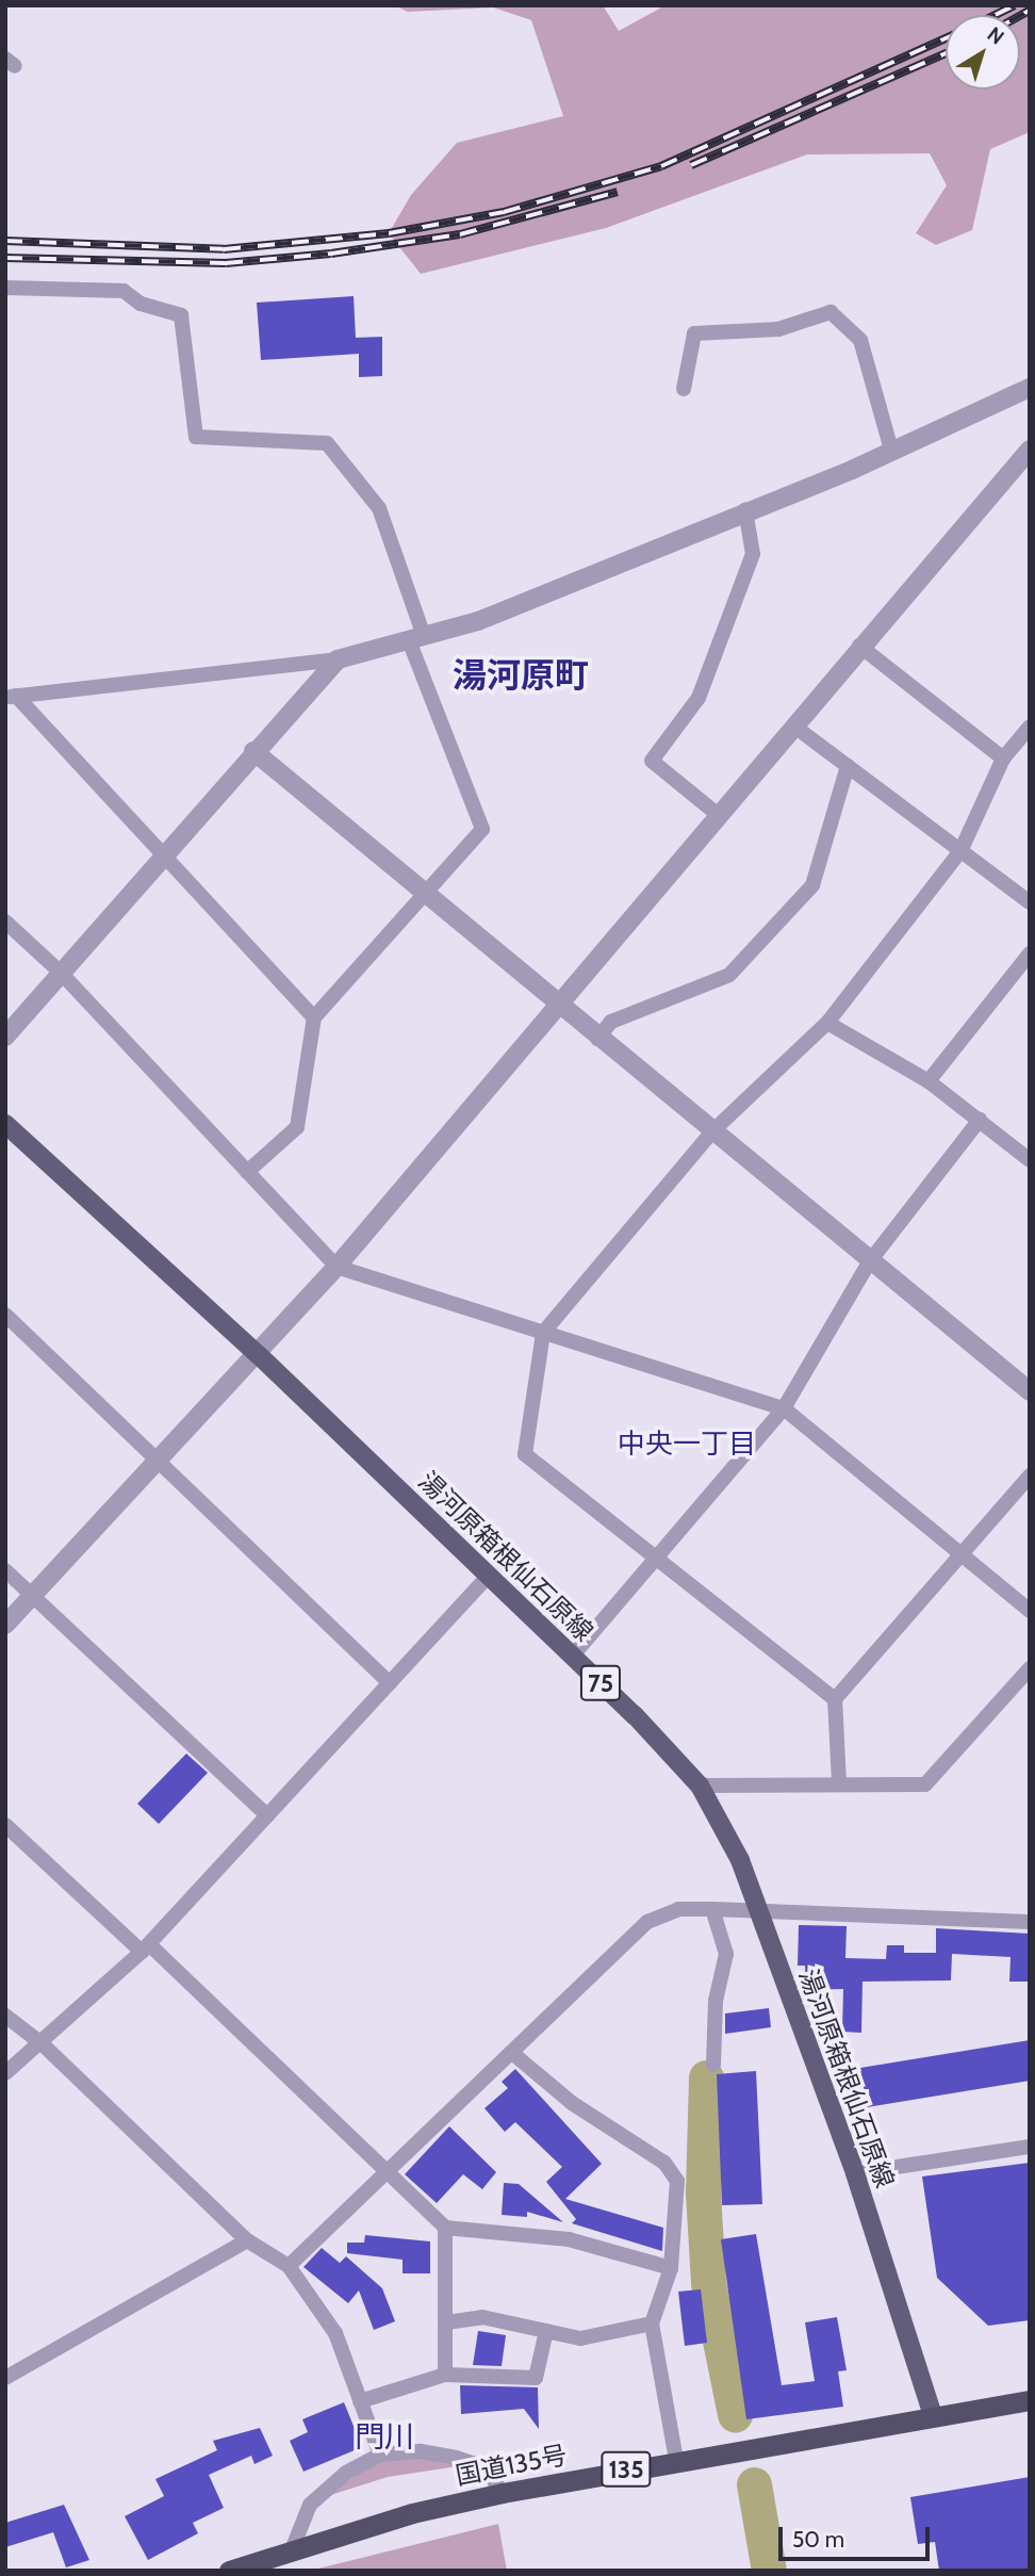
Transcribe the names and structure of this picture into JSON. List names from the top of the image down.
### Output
{
  "streets": {
    "highway": ["国道135号", "135"],
    "main road": ["湯河原箱根仙石原線", "75"]
  },
  "crossings": [
    ["湯河原箱根仙石原線", "国道135号"]
  ],
  "districts": ["湯河原町", "中央一丁目", "門川"],
  "scale_bar": "50 m",
  "north": "top right"
}
